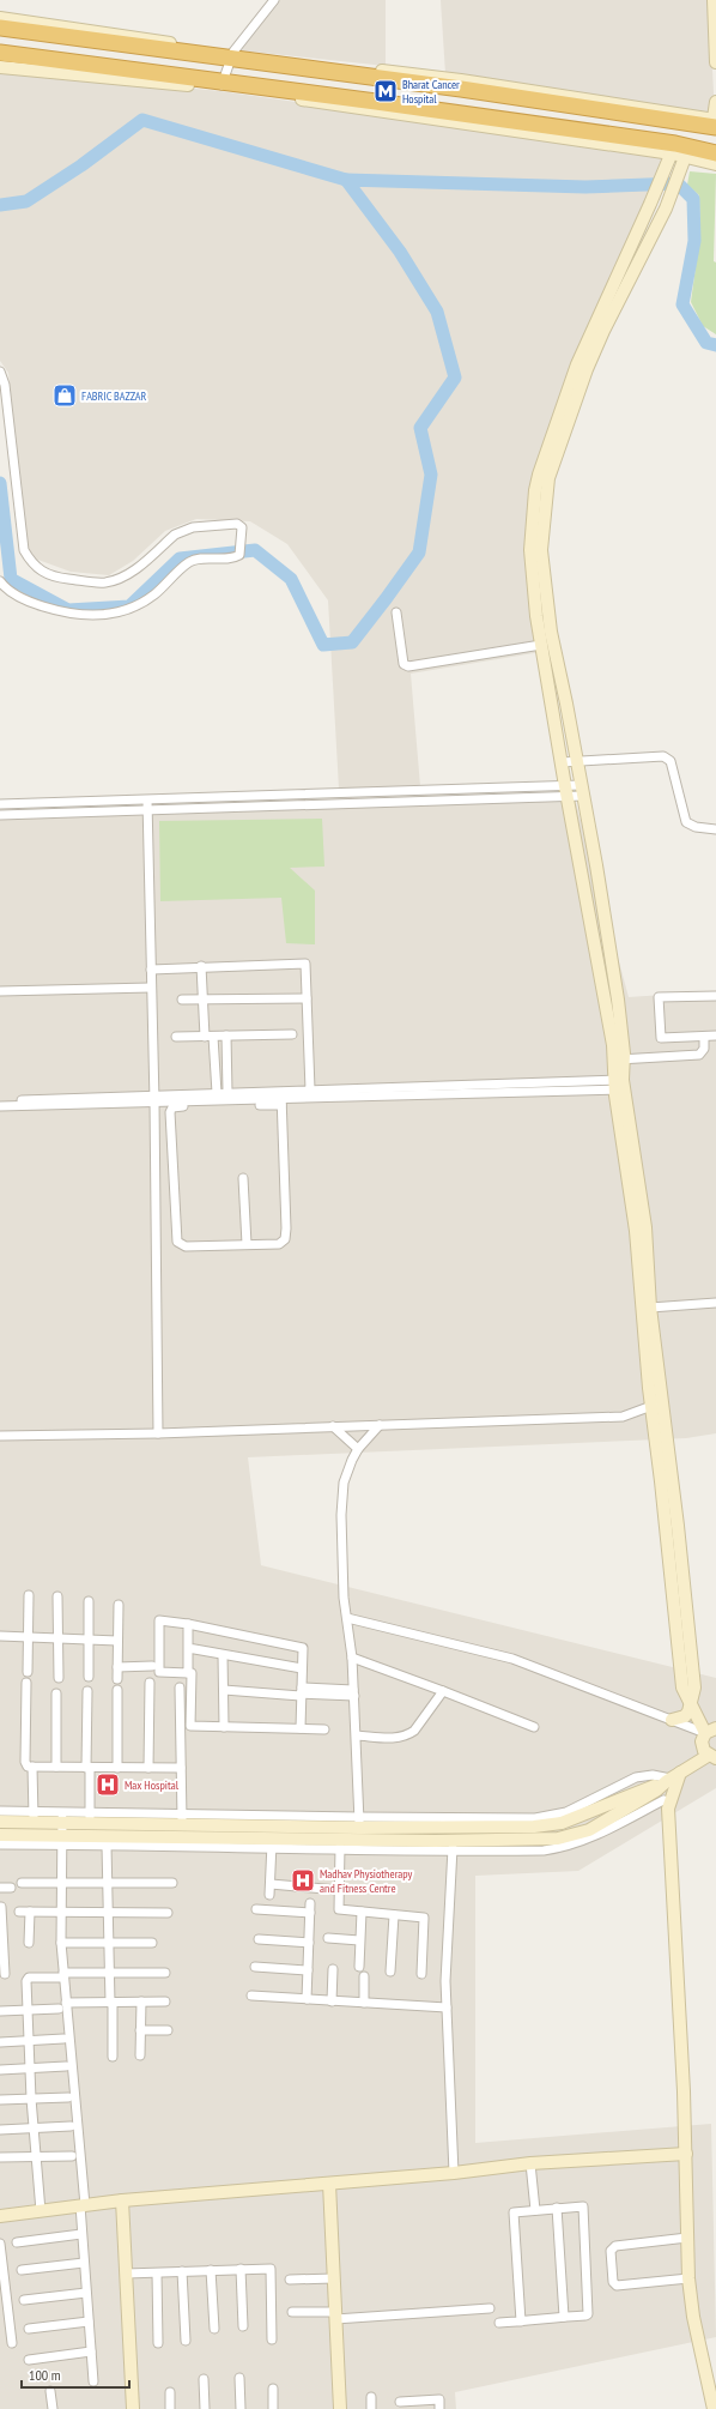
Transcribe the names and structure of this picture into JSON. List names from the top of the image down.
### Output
{
  "places": {
    "metro station": ["Bharat Cancer Hospital"],
    "shop": ["FABRIC BAZZAR"],
    "hospital": ["Max Hospital", "Madhav Physiotherapy and Fitness Centre"]
  },
  "scale_bar": "100 m"
}
